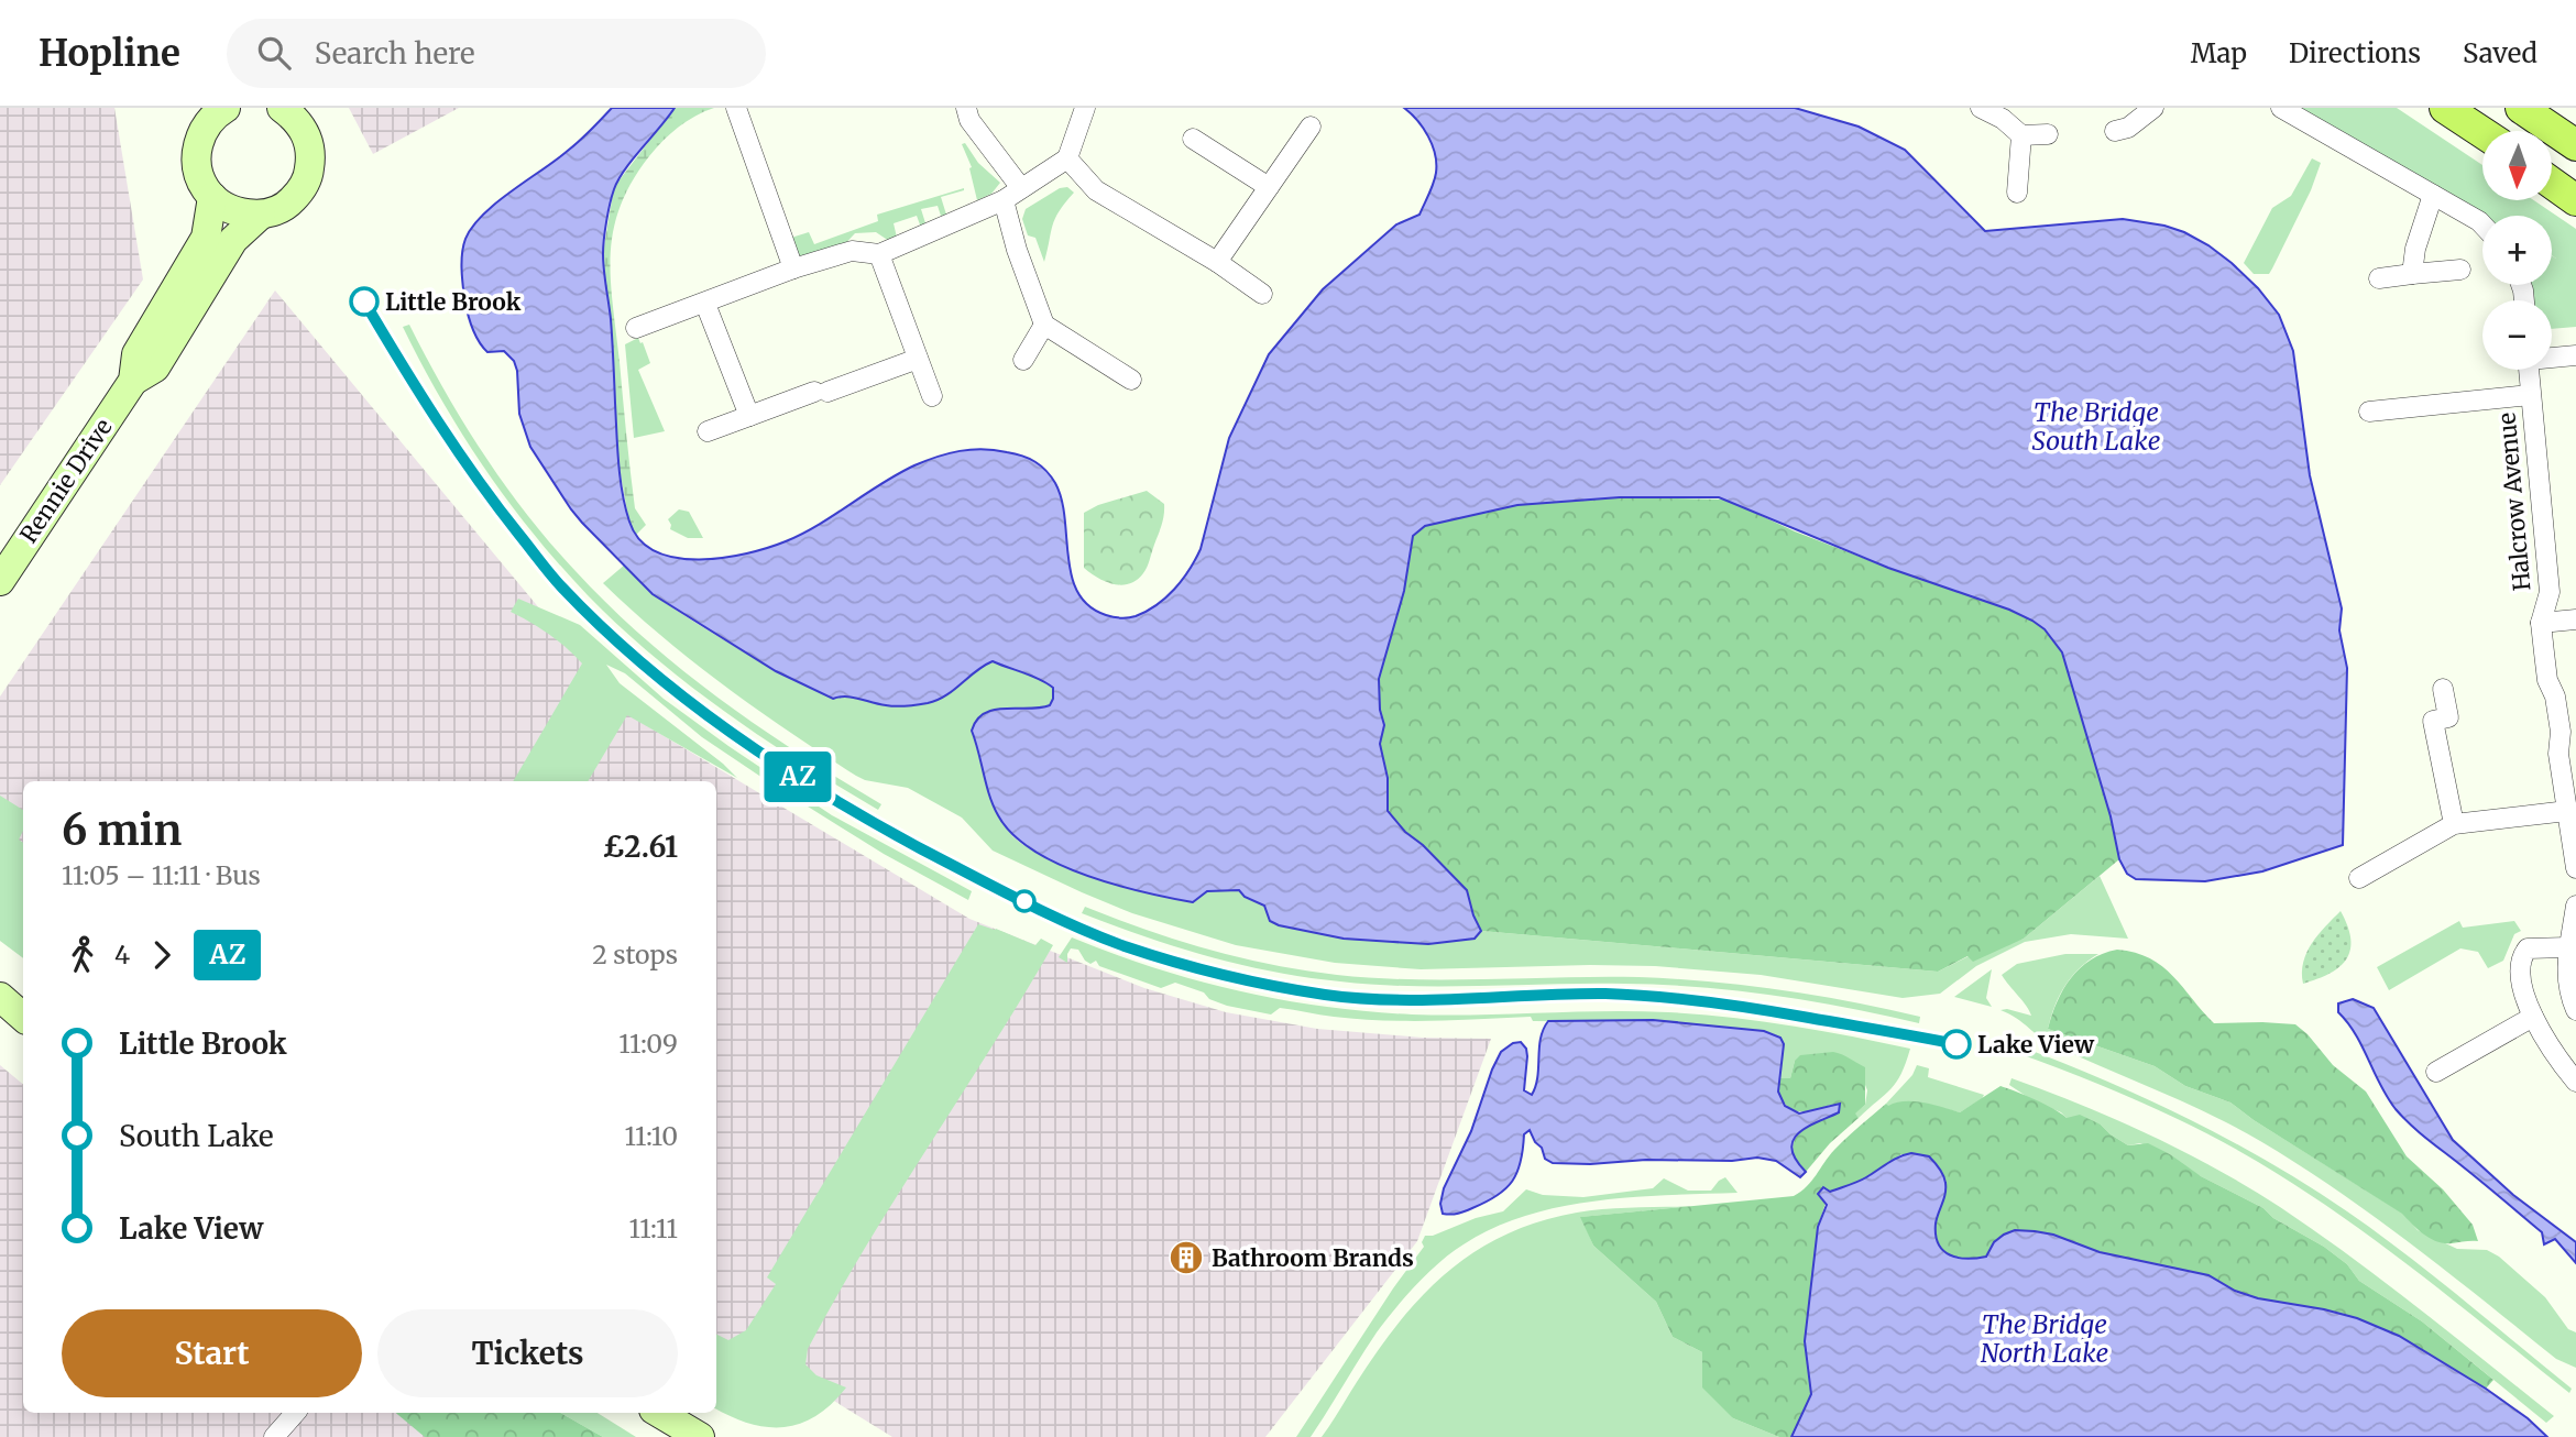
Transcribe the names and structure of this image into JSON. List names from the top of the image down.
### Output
{
  "streets": {
    "street": ["Rennie Drive", "Halcrow Avenue"]
  },
  "water": ["The Bridge South Lake", "The Bridge North Lake"],
  "places": {
    "other": ["Little Brook", "Lake View"],
    "building": ["Bathroom Brands"]
  },
  "lines": ["bus line AZ"],
  "north": "bottom",
  "page": {
    "header": "Hopline",
    "search": "Search here",
    "nav": ["Map", "Directions", "Saved"],
    "on_map": "AZ",
    "map_buttons": ["+", "−"],
    "heading": ["6 min", "11:05 – 11:11 · Bus", "£2.61"],
    "legs": ["4", "AZ", "2 stops"],
    "list": [
      {
        "name": "Little Brook",
        "value": "11:09"
      },
      {
        "name": "South Lake",
        "value": "11:10"
      },
      {
        "name": "Lake View",
        "value": "11:11"
      }
    ],
    "buttons": ["Start", "Tickets"]
  }
}
